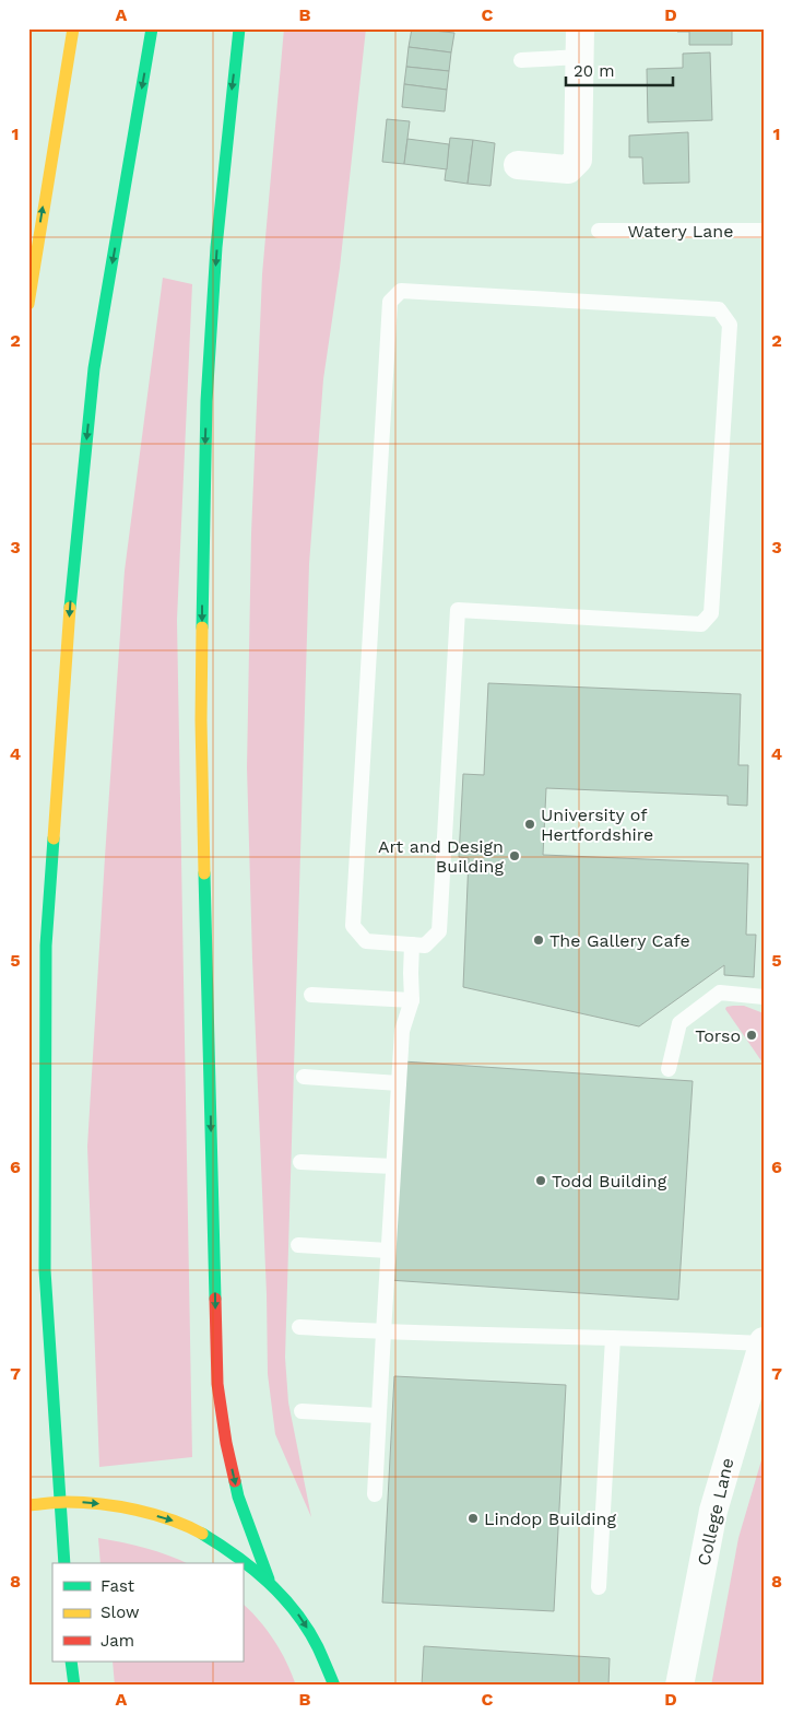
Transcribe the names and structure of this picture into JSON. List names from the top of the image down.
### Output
{
  "streets": {
    "street": ["College Lane"],
    "lane": ["Watery Lane"]
  },
  "places": [
    "University of Hertfordshire",
    "Art and Design Building",
    "The Gallery Cafe",
    "Torso",
    "Todd Building",
    "Lindop Building"
  ],
  "legend": ["Fast", "Slow", "Jam"],
  "scale_bar": "20 m",
  "grid": {
    "columns": [
      "A",
      "B",
      "C",
      "D"
    ],
    "rows": [
      "1",
      "2",
      "3",
      "4",
      "5",
      "6",
      "7",
      "8"
    ]
  }
}
